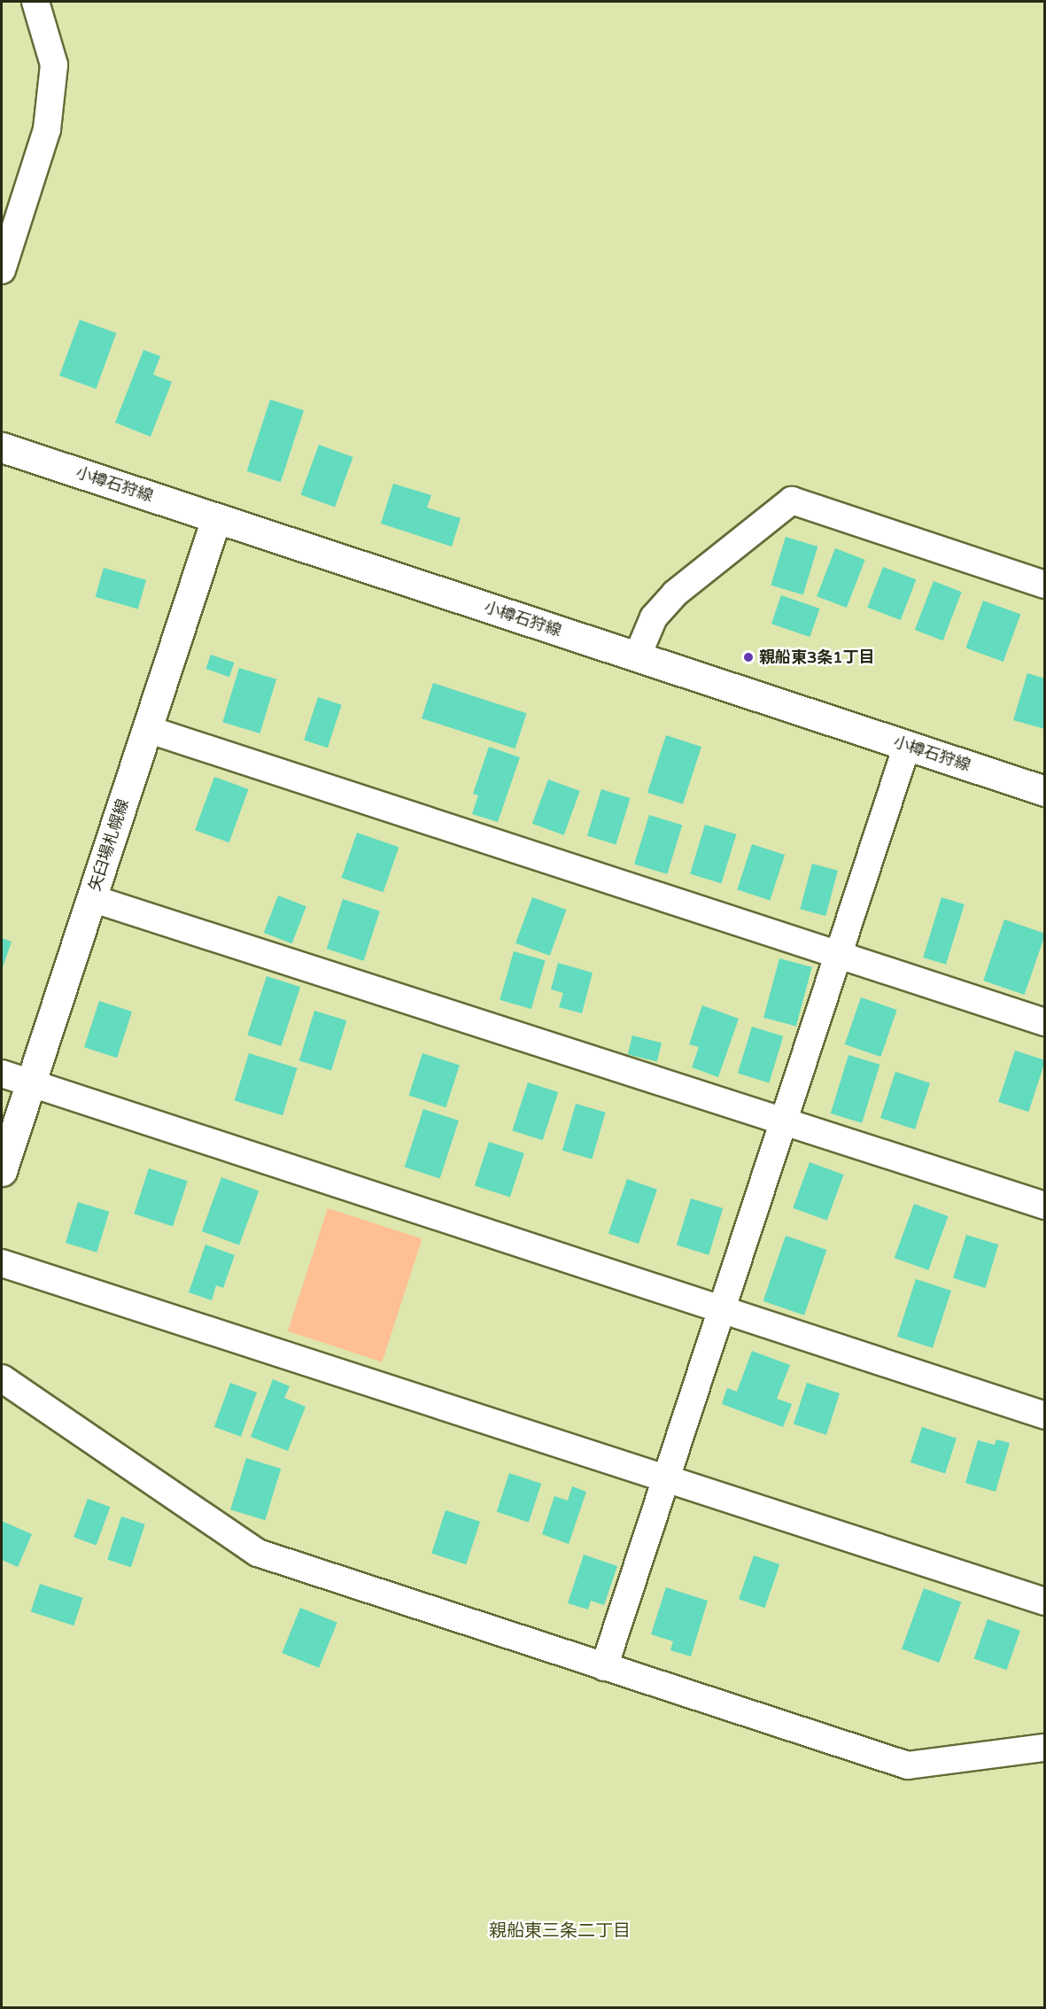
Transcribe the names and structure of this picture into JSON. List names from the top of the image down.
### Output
{
  "streets": {
    "main road": ["小樽石狩線", "矢臼場札幌線"]
  },
  "crossings": [
    ["小樽石狩線", "矢臼場札幌線"]
  ],
  "districts": ["親船東三条二丁目"],
  "places": ["親船東3条1丁目"]
}
